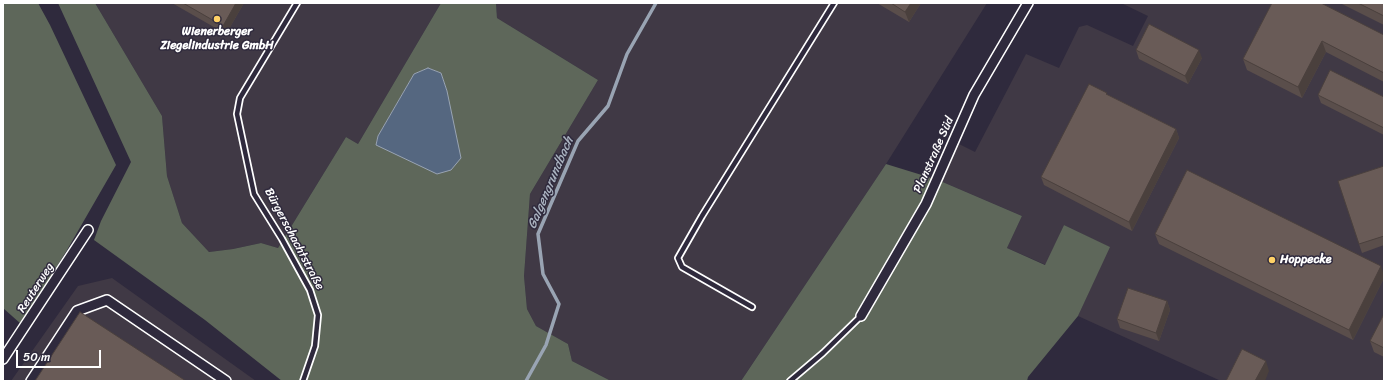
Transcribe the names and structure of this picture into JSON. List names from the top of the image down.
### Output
{
  "streets": {
    "street": ["Planstraße Süd", "Reuterweg"],
    "lane": ["Bürgerschachtstraße"]
  },
  "water": ["Galgengrundbach"],
  "places": ["Wienerberger Ziegelindustrie GmbH", "Hoppecke"],
  "scale_bar": "50 m"
}
